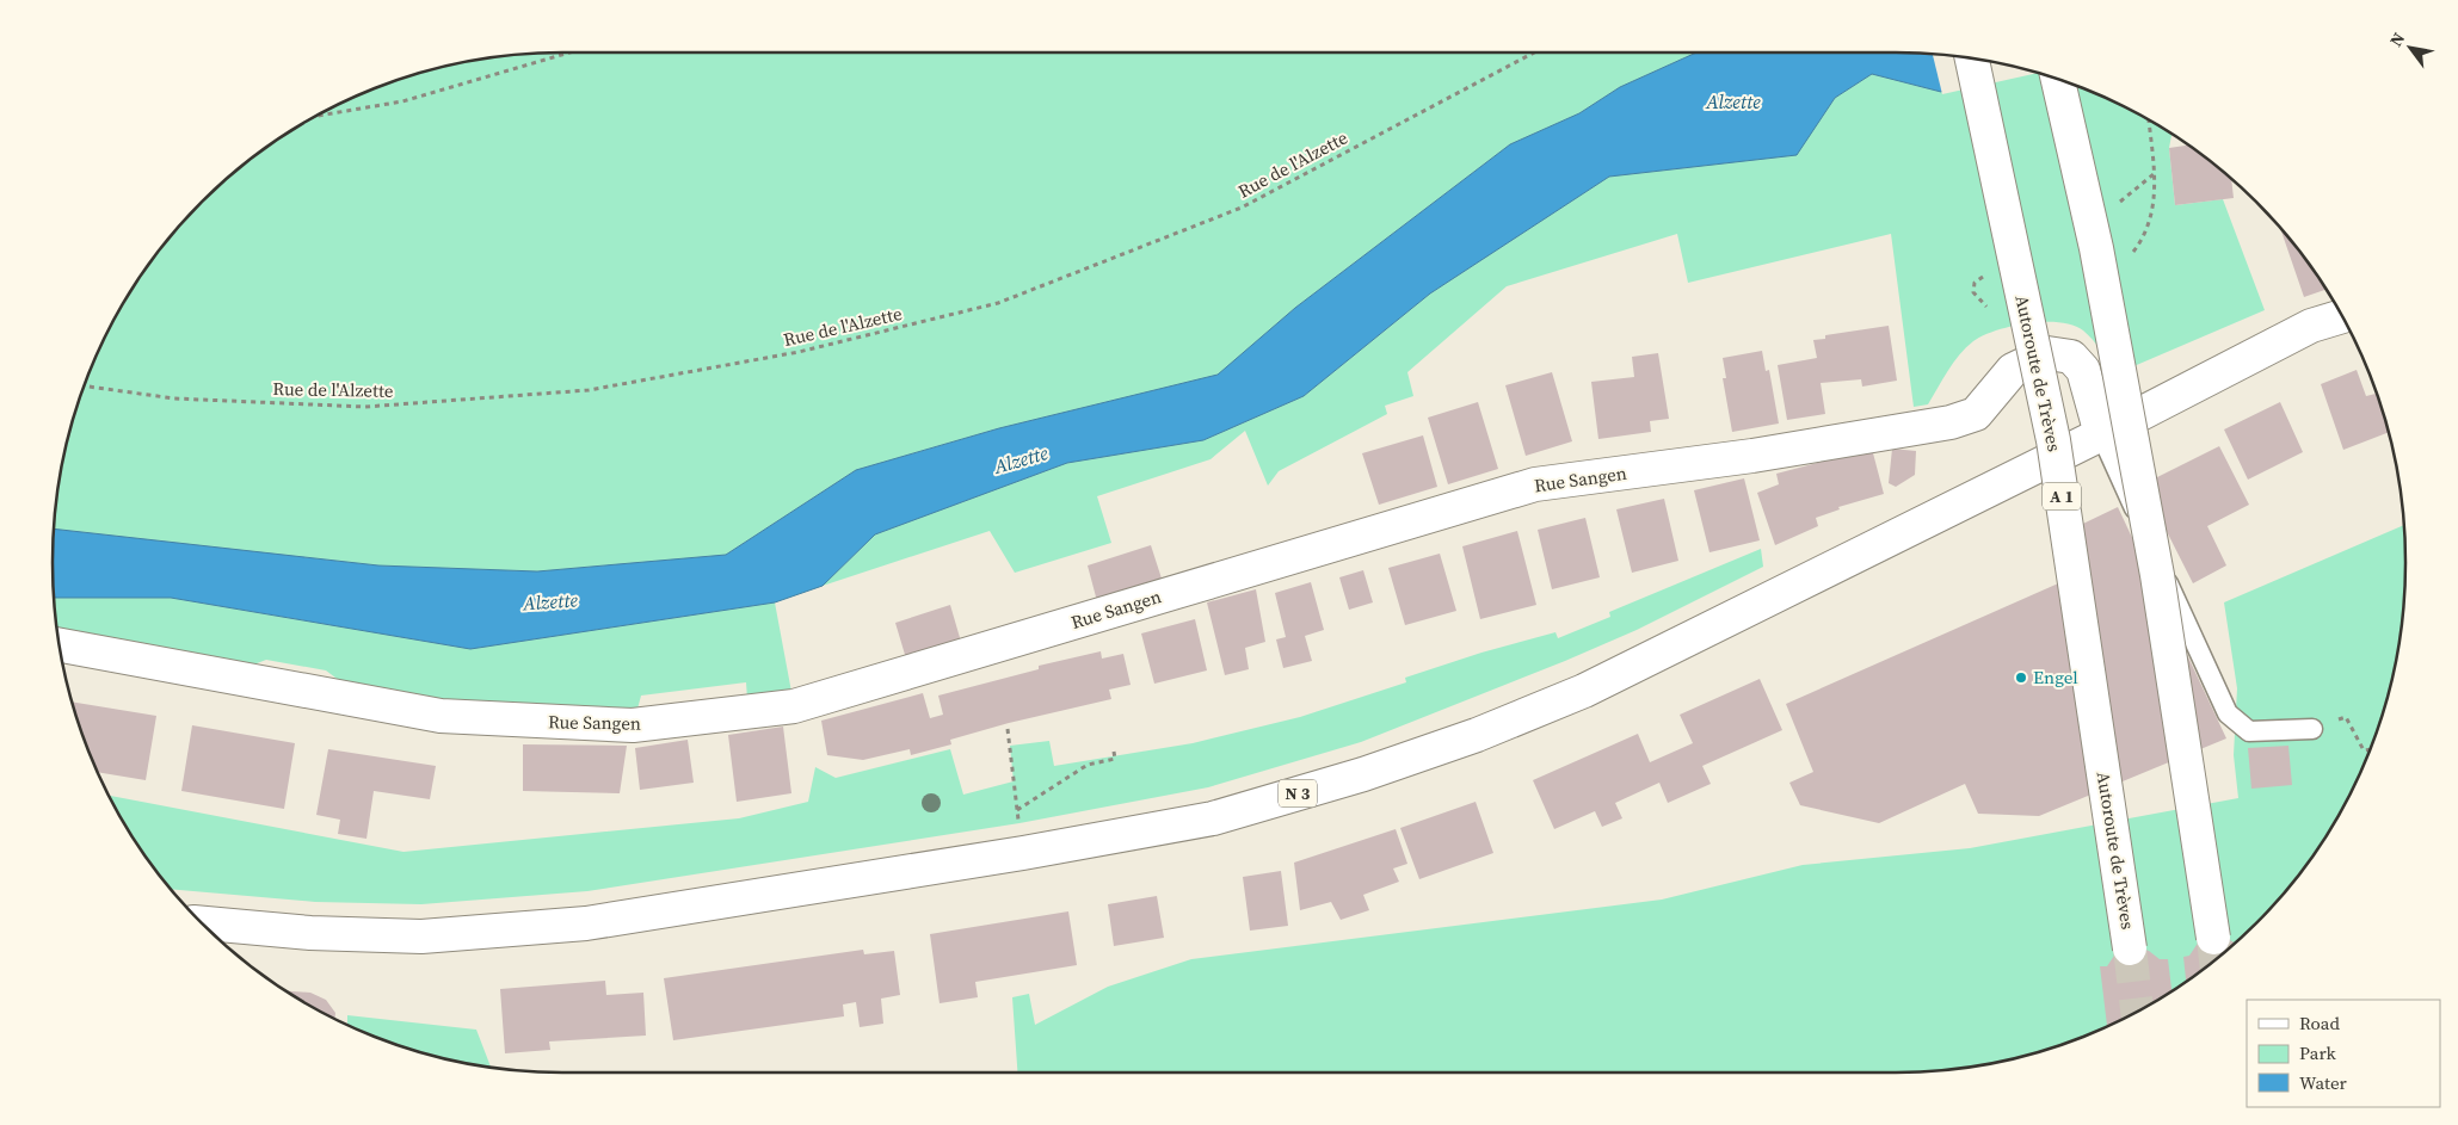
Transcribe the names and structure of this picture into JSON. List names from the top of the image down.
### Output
{
  "streets": {
    "main road": [
      "Autoroute de Trèves",
      "Rue Sangen",
      "A 1",
      "N 3"
    ],
    "path": ["Rue de l'Alzette"]
  },
  "crossings": [
    ["Rue Sangen", "N 3"]
  ],
  "water": ["Alzette"],
  "places": ["Engel"],
  "legend": ["Road", "Park", "Water"],
  "north": "top left"
}
